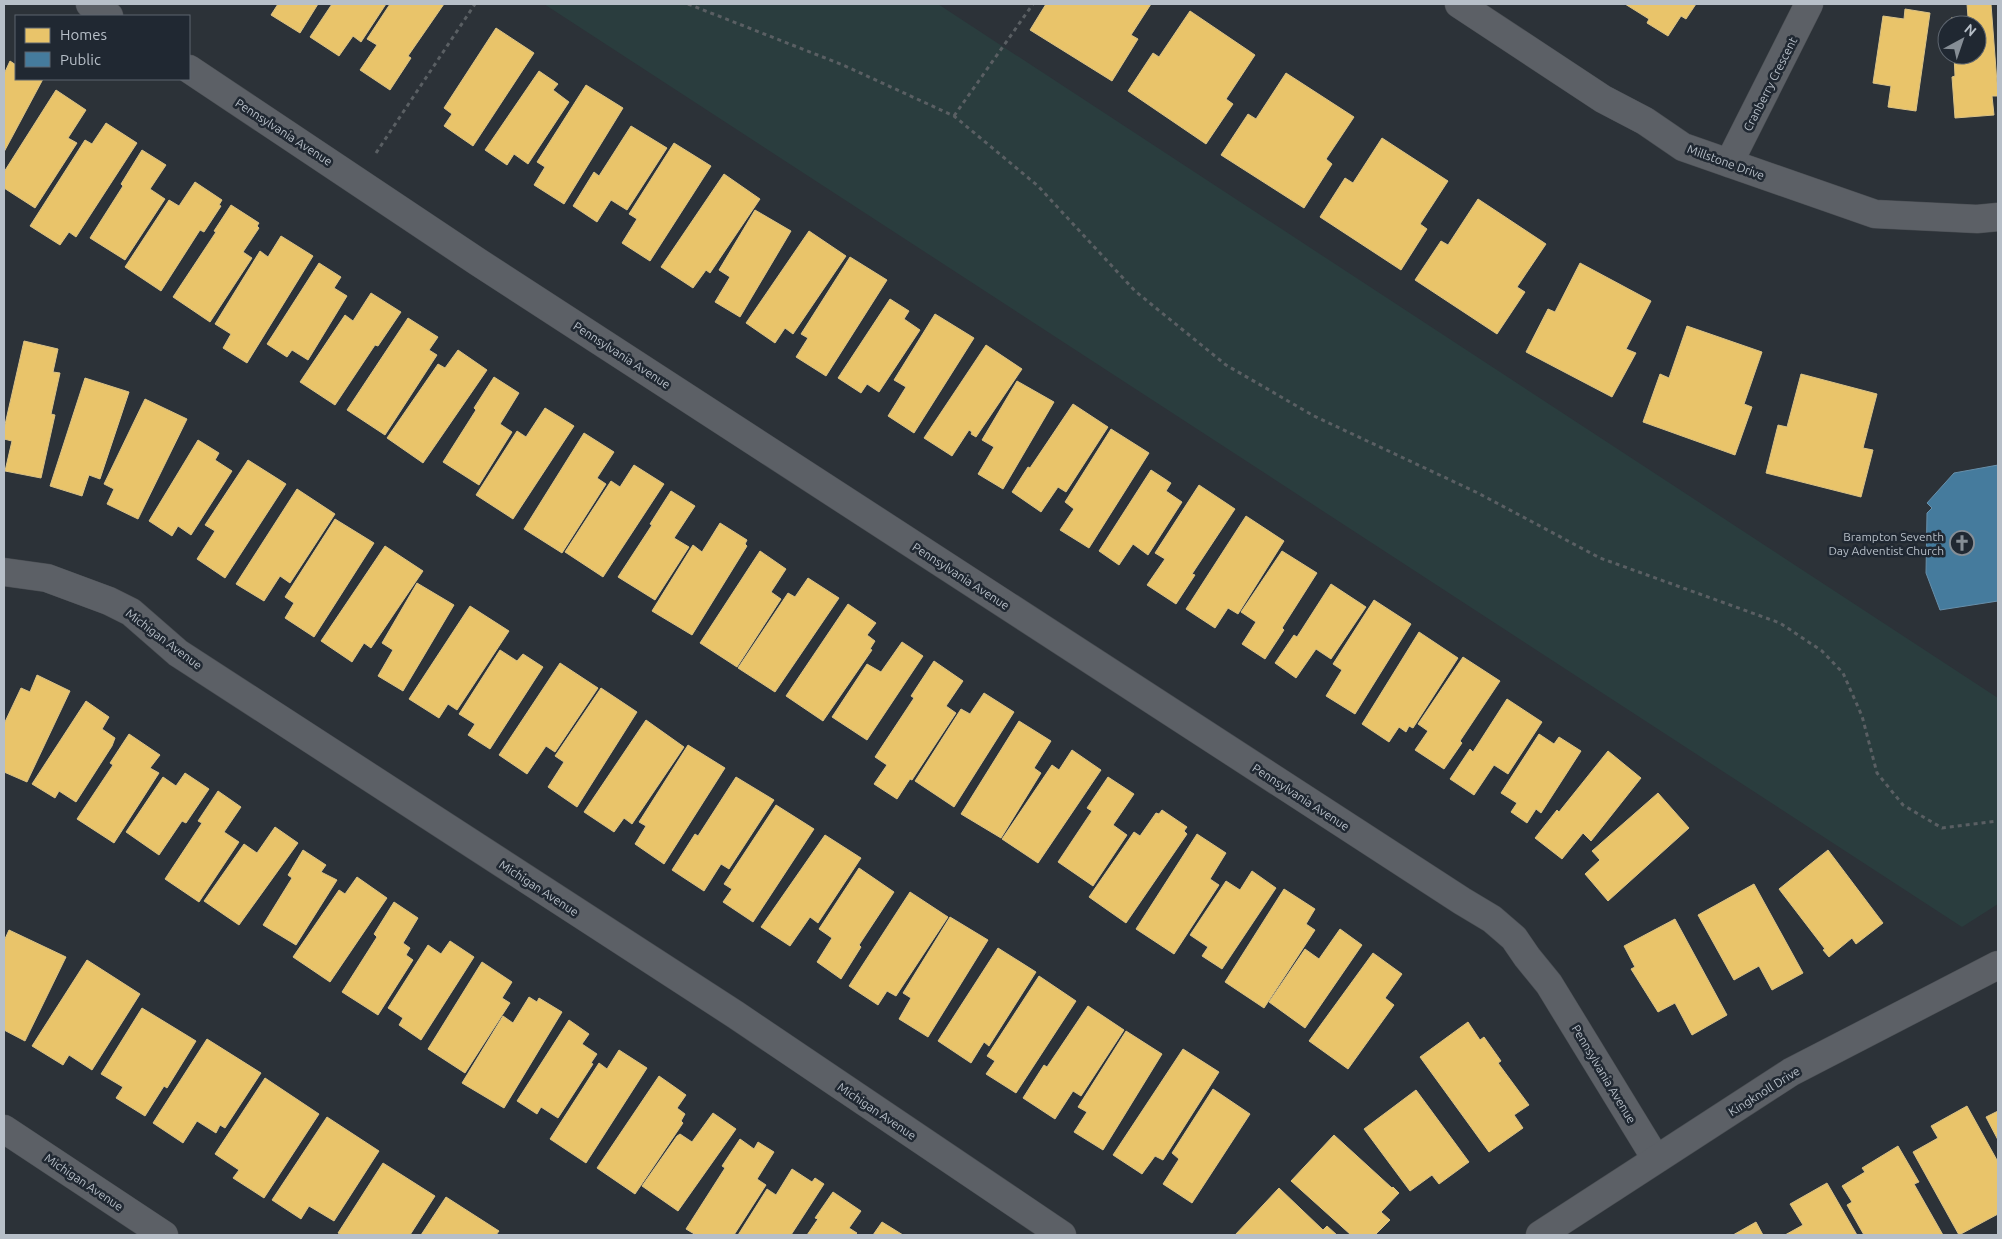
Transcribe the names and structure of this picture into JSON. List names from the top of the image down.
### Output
{
  "streets": {
    "street": [
      "Cranberry Crescent",
      "Pennsylvania Avenue",
      "Millstone Drive",
      "Michigan Avenue",
      "Kingknoll Drive"
    ]
  },
  "crossings": [
    ["Cranberry Crescent", "Millstone Drive"],
    ["Pennsylvania Avenue", "Kingknoll Drive"]
  ],
  "places": {
    "church": ["Brampton Seventh Day Adventist Church"]
  },
  "legend": ["Homes", "Public"],
  "north": "top right"
}
